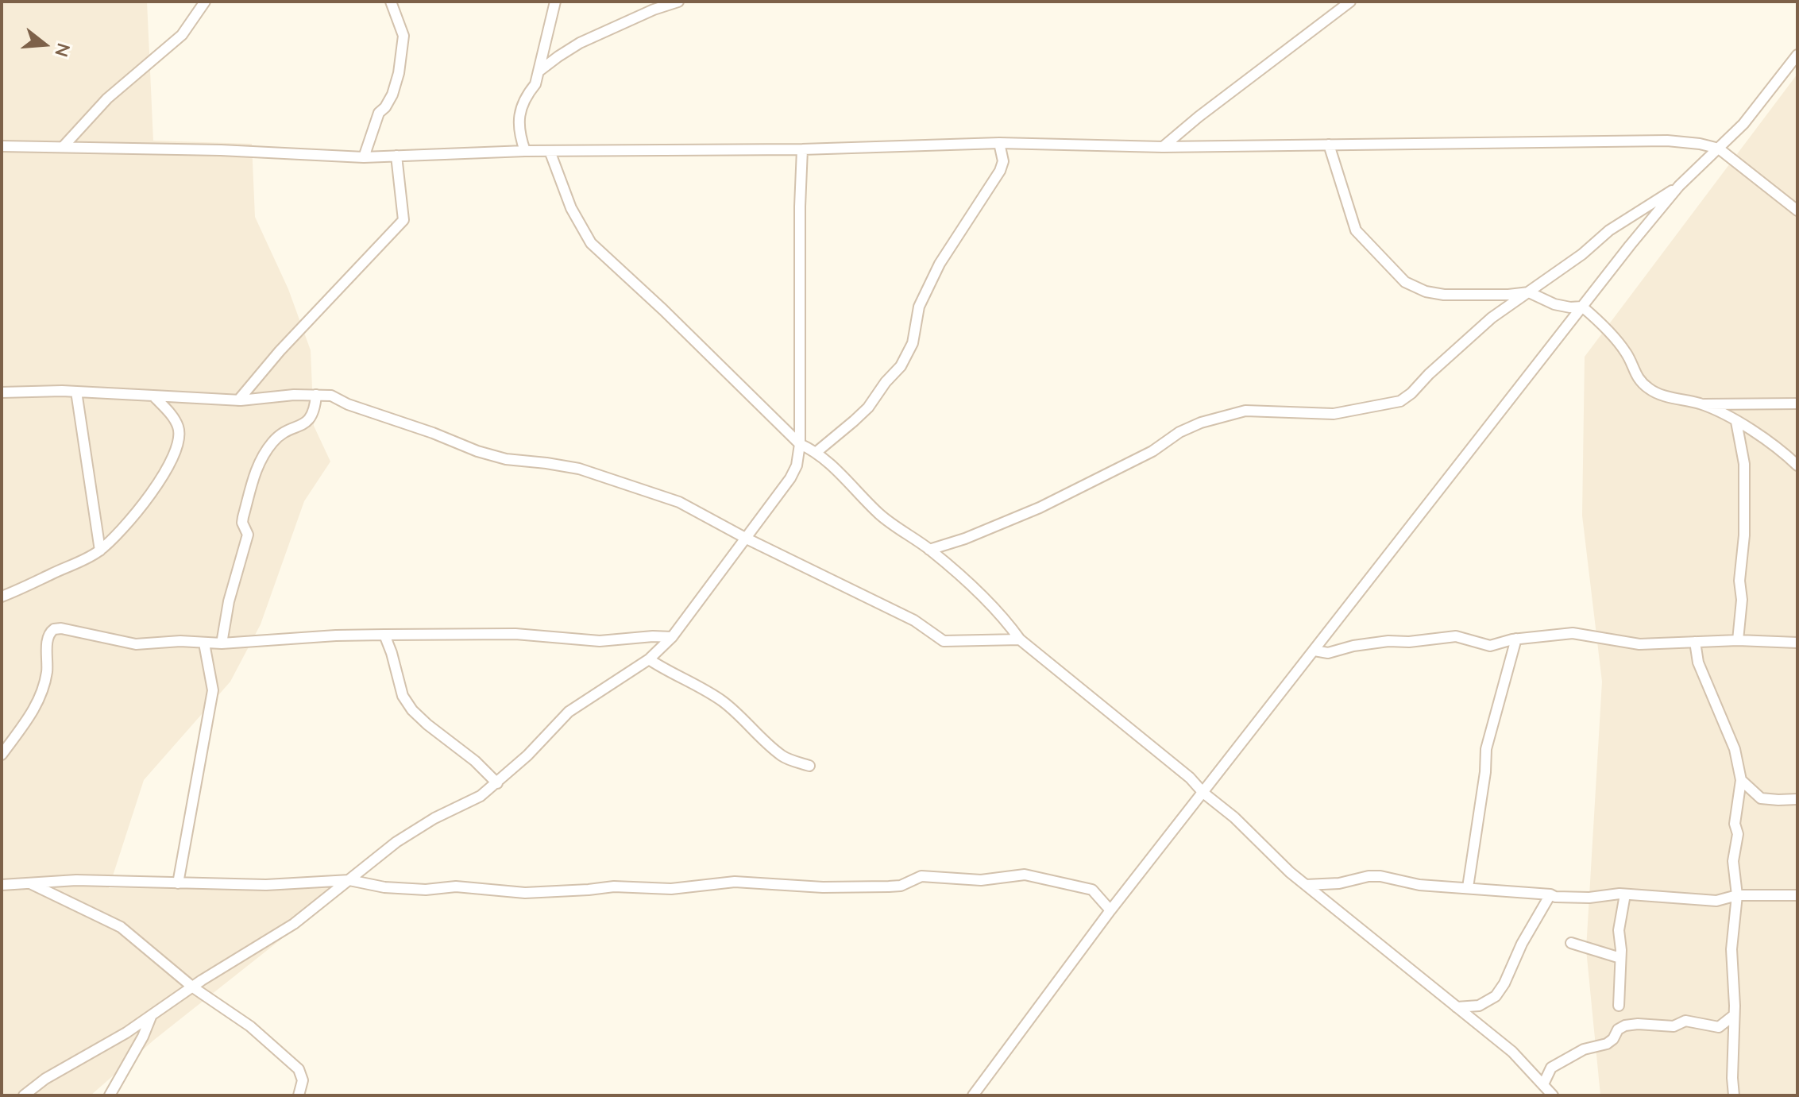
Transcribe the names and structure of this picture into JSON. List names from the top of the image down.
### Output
{
  "north": "right"
}
